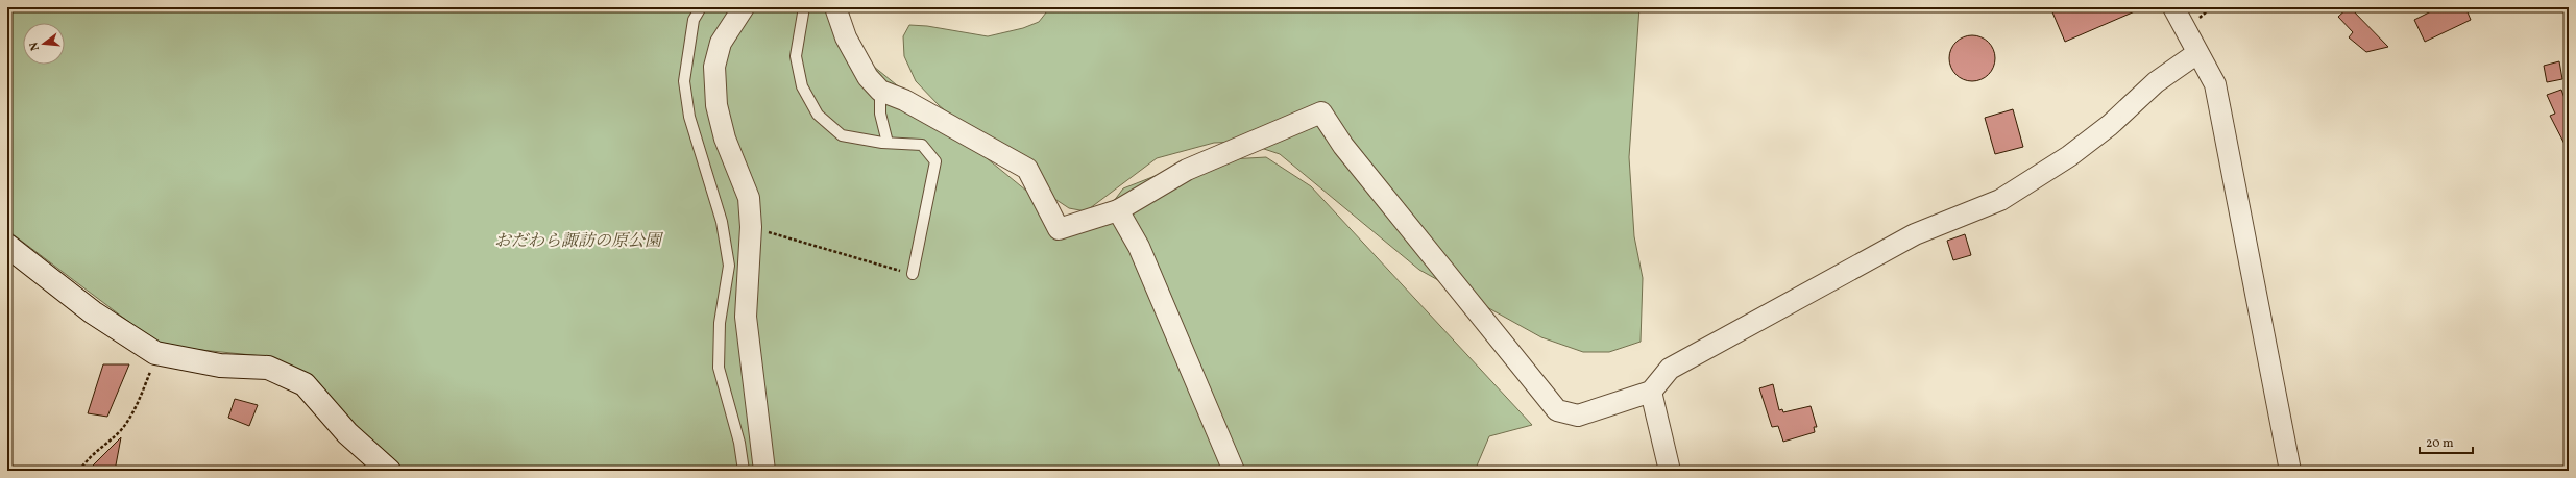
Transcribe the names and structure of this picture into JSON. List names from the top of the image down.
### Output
{
  "parks": ["おだわら諏訪の原公園"],
  "scale_bar": "20 m",
  "north": "left"
}
